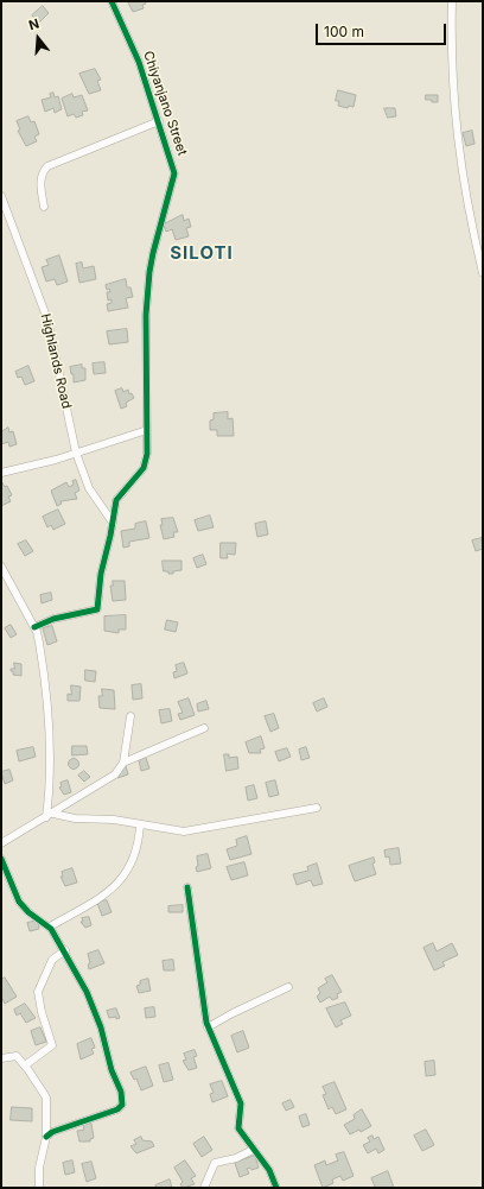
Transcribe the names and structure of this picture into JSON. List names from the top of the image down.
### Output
{
  "streets": {
    "street": ["Chiyanjano Street", "Highlands Road"]
  },
  "crossings": [
    ["Chiyanjano Street", "Highlands Road"]
  ],
  "districts": ["SILOTI"],
  "scale_bar": "100 m",
  "north": "top"
}
